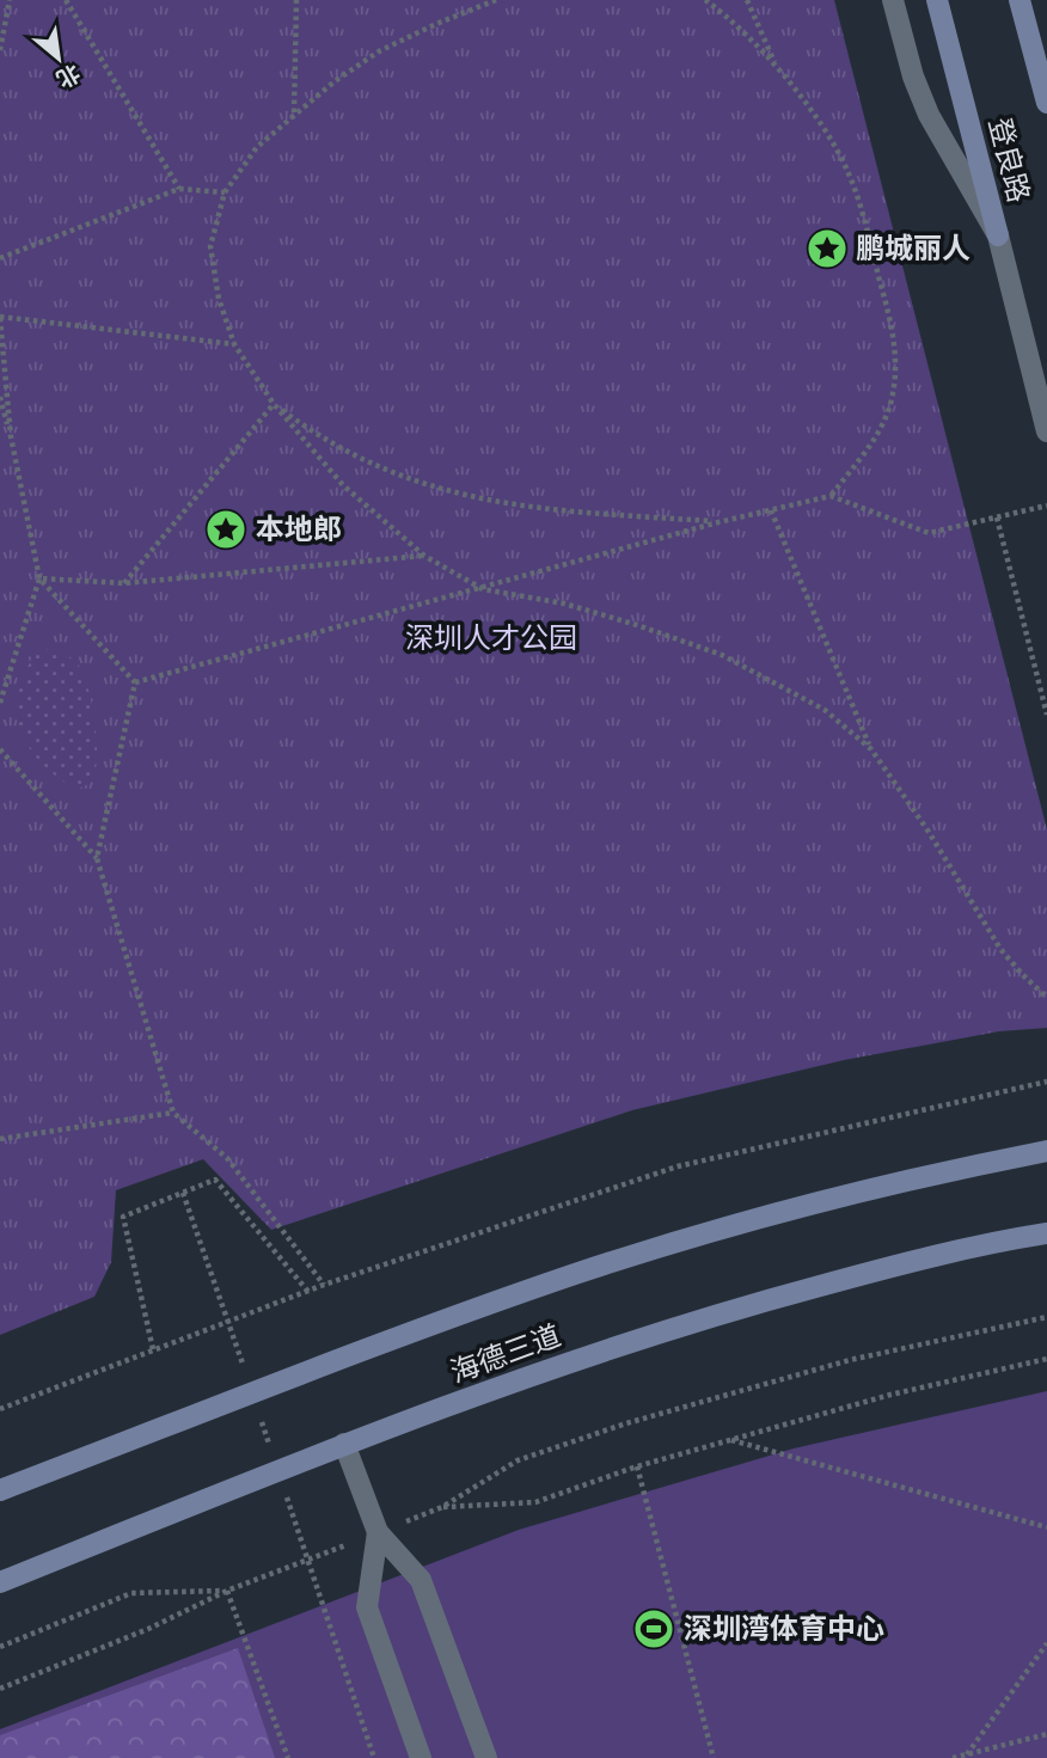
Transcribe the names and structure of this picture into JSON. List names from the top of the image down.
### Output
{
  "streets": {
    "main road": ["登良路", "海德三道"]
  },
  "parks": ["深圳人才公园"],
  "places": {
    "place": ["鹏城丽人", "本地郎"],
    "sports": ["深圳湾体育中心"]
  },
  "north": "bottom right"
}
